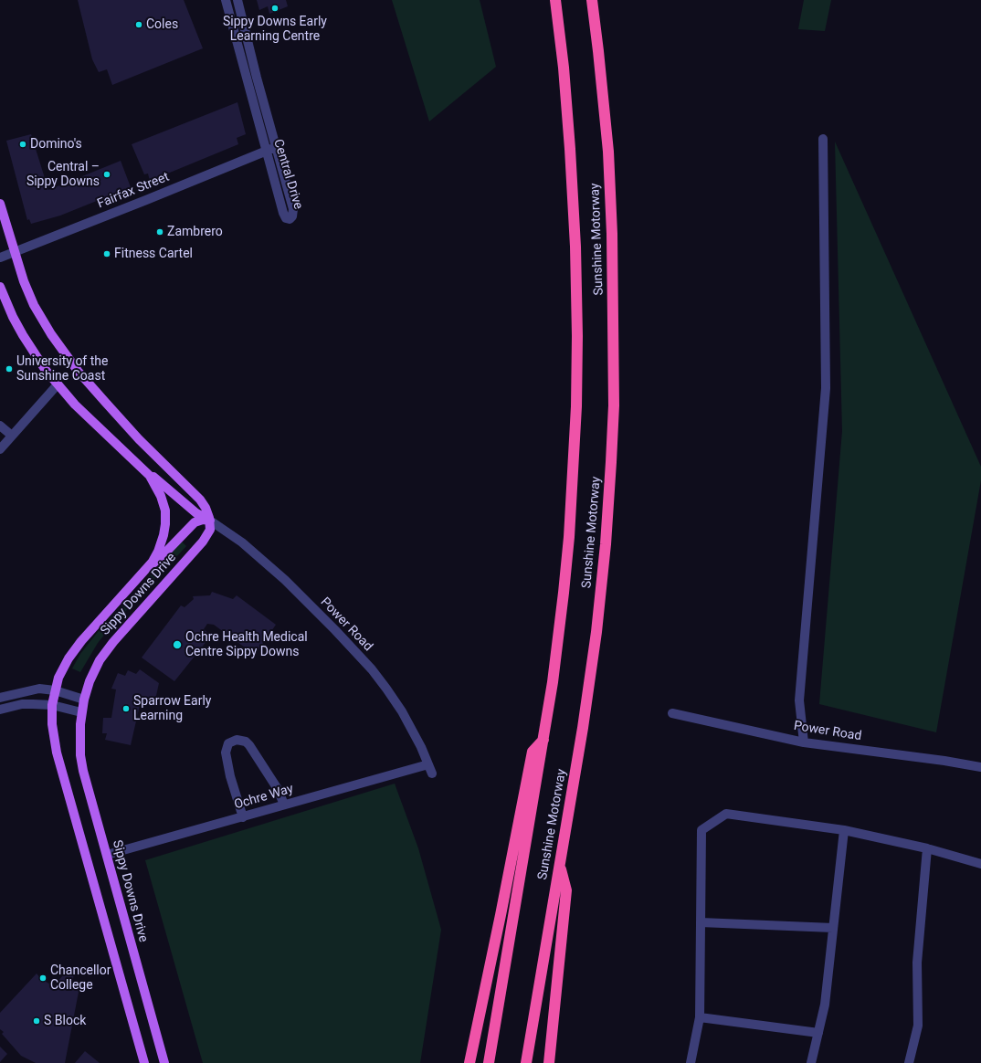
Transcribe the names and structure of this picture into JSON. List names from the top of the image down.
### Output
{
  "streets": {
    "highway": ["Sunshine Motorway"],
    "main road": ["Sippy Downs Drive"],
    "street": [
      "Central Drive",
      "Fairfax Street",
      "Power Road",
      "Ochre Way"
    ]
  },
  "crossings": [
    ["Central Drive", "Fairfax Street"],
    ["Sippy Downs Drive", "Power Road"],
    ["Sippy Downs Drive", "Ochre Way"],
    ["Power Road", "Ochre Way"]
  ],
  "places": [
    "Sippy Downs Early Learning Centre",
    "Coles",
    "Domino's",
    "Central – Sippy Downs",
    "Zambrero",
    "Fitness Cartel",
    "University of the Sunshine Coast",
    "Ochre Health Medical Centre Sippy Downs",
    "Sparrow Early Learning",
    "Chancellor College",
    "S Block"
  ]
}
